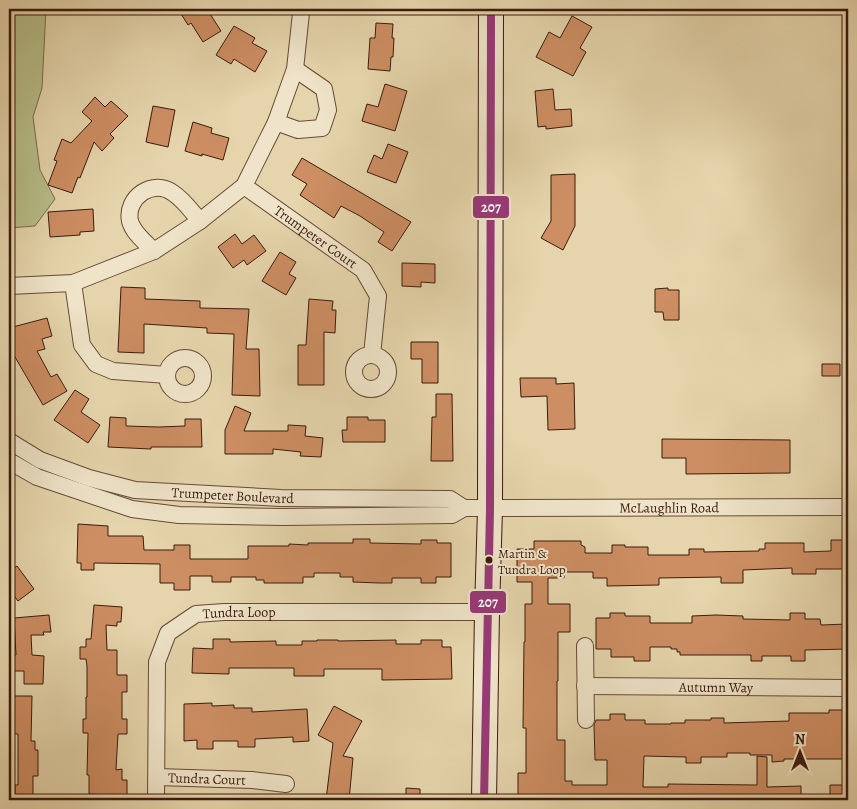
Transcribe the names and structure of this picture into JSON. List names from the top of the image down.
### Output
{
  "streets": {
    "street": [
      "Trumpeter Court",
      "Trumpeter Boulevard",
      "McLaughlin Road",
      "Tundra Loop",
      "Autumn Way",
      "Tundra Court"
    ]
  },
  "crossings": [
    ["Trumpeter Boulevard", "McLaughlin Road"],
    ["Tundra Loop", "Tundra Court"]
  ],
  "places": ["Martin & Tundra Loop"],
  "lines": ["transit line 207"],
  "north": "top"
}
